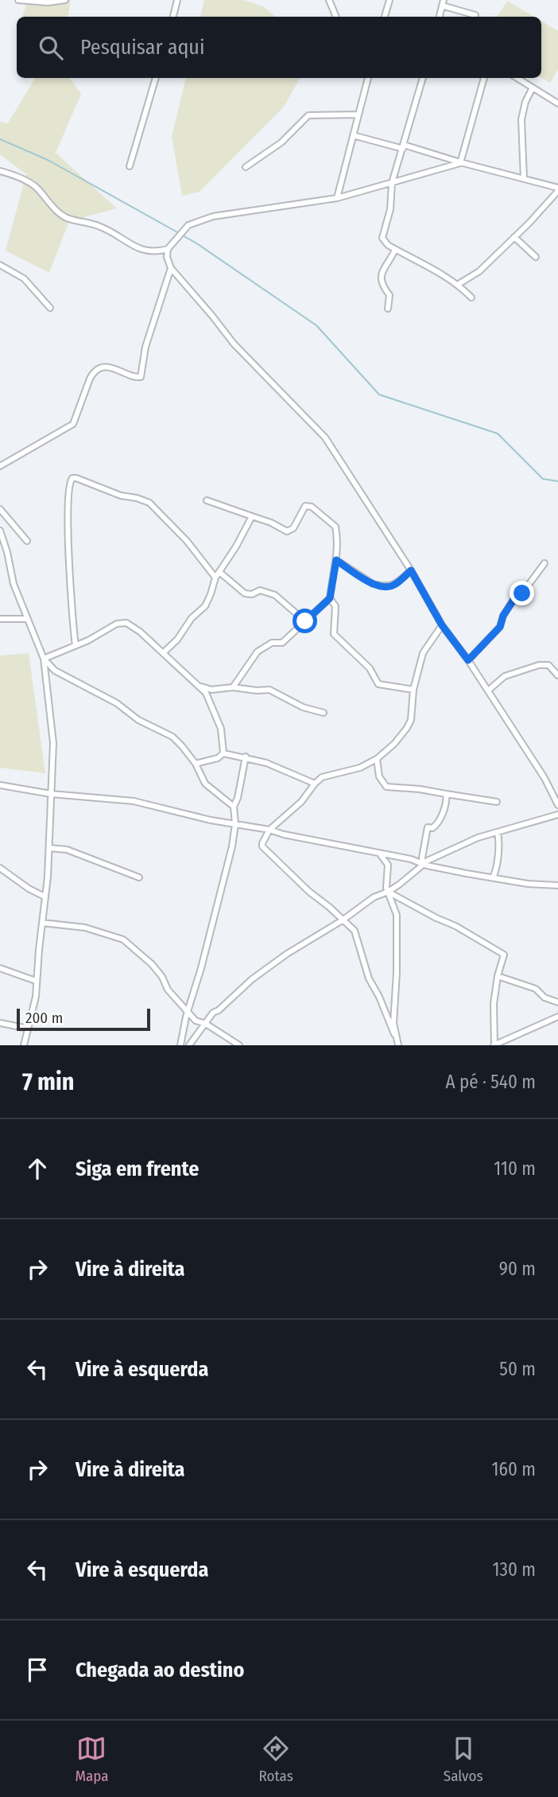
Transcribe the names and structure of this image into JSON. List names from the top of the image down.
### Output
{
  "scale_bar": "200 m",
  "page": {
    "search": "Pesquisar aqui",
    "scale": "200 m",
    "heading": ["7 min", "A pé · 540 m"],
    "list": [
      ["Siga em frente", "110 m"],
      ["Vire à direita", "90 m"],
      ["Vire à esquerda", "50 m"],
      ["Vire à direita", "160 m"],
      ["Vire à esquerda", "130 m"],
      "Chegada ao destino"
    ],
    "nav": ["Mapa", "Rotas", "Salvos"]
  }
}
